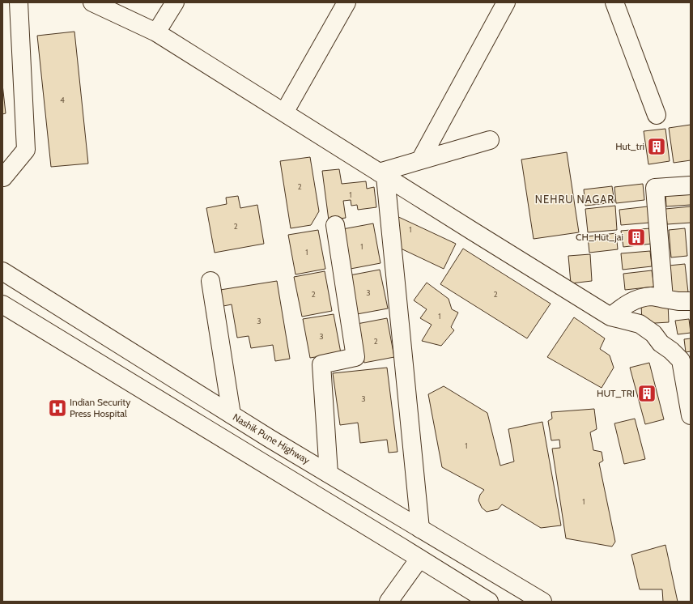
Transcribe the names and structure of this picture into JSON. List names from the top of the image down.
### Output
{
  "streets": {
    "main road": ["Nashik Pune Highway"]
  },
  "districts": ["NEHRU NAGAR"],
  "places": {
    "building": ["Hut_tri", "CH_Hut_jai", "HUT_TRI"],
    "hospital": ["Indian Security Press Hospital"]
  },
  "house_numbers": [
    "4",
    "2",
    "1",
    "2",
    "1",
    "1",
    "1",
    "3",
    "2",
    "2",
    "1",
    "3",
    "3",
    "2",
    "3",
    "1",
    "1"
  ]
}
